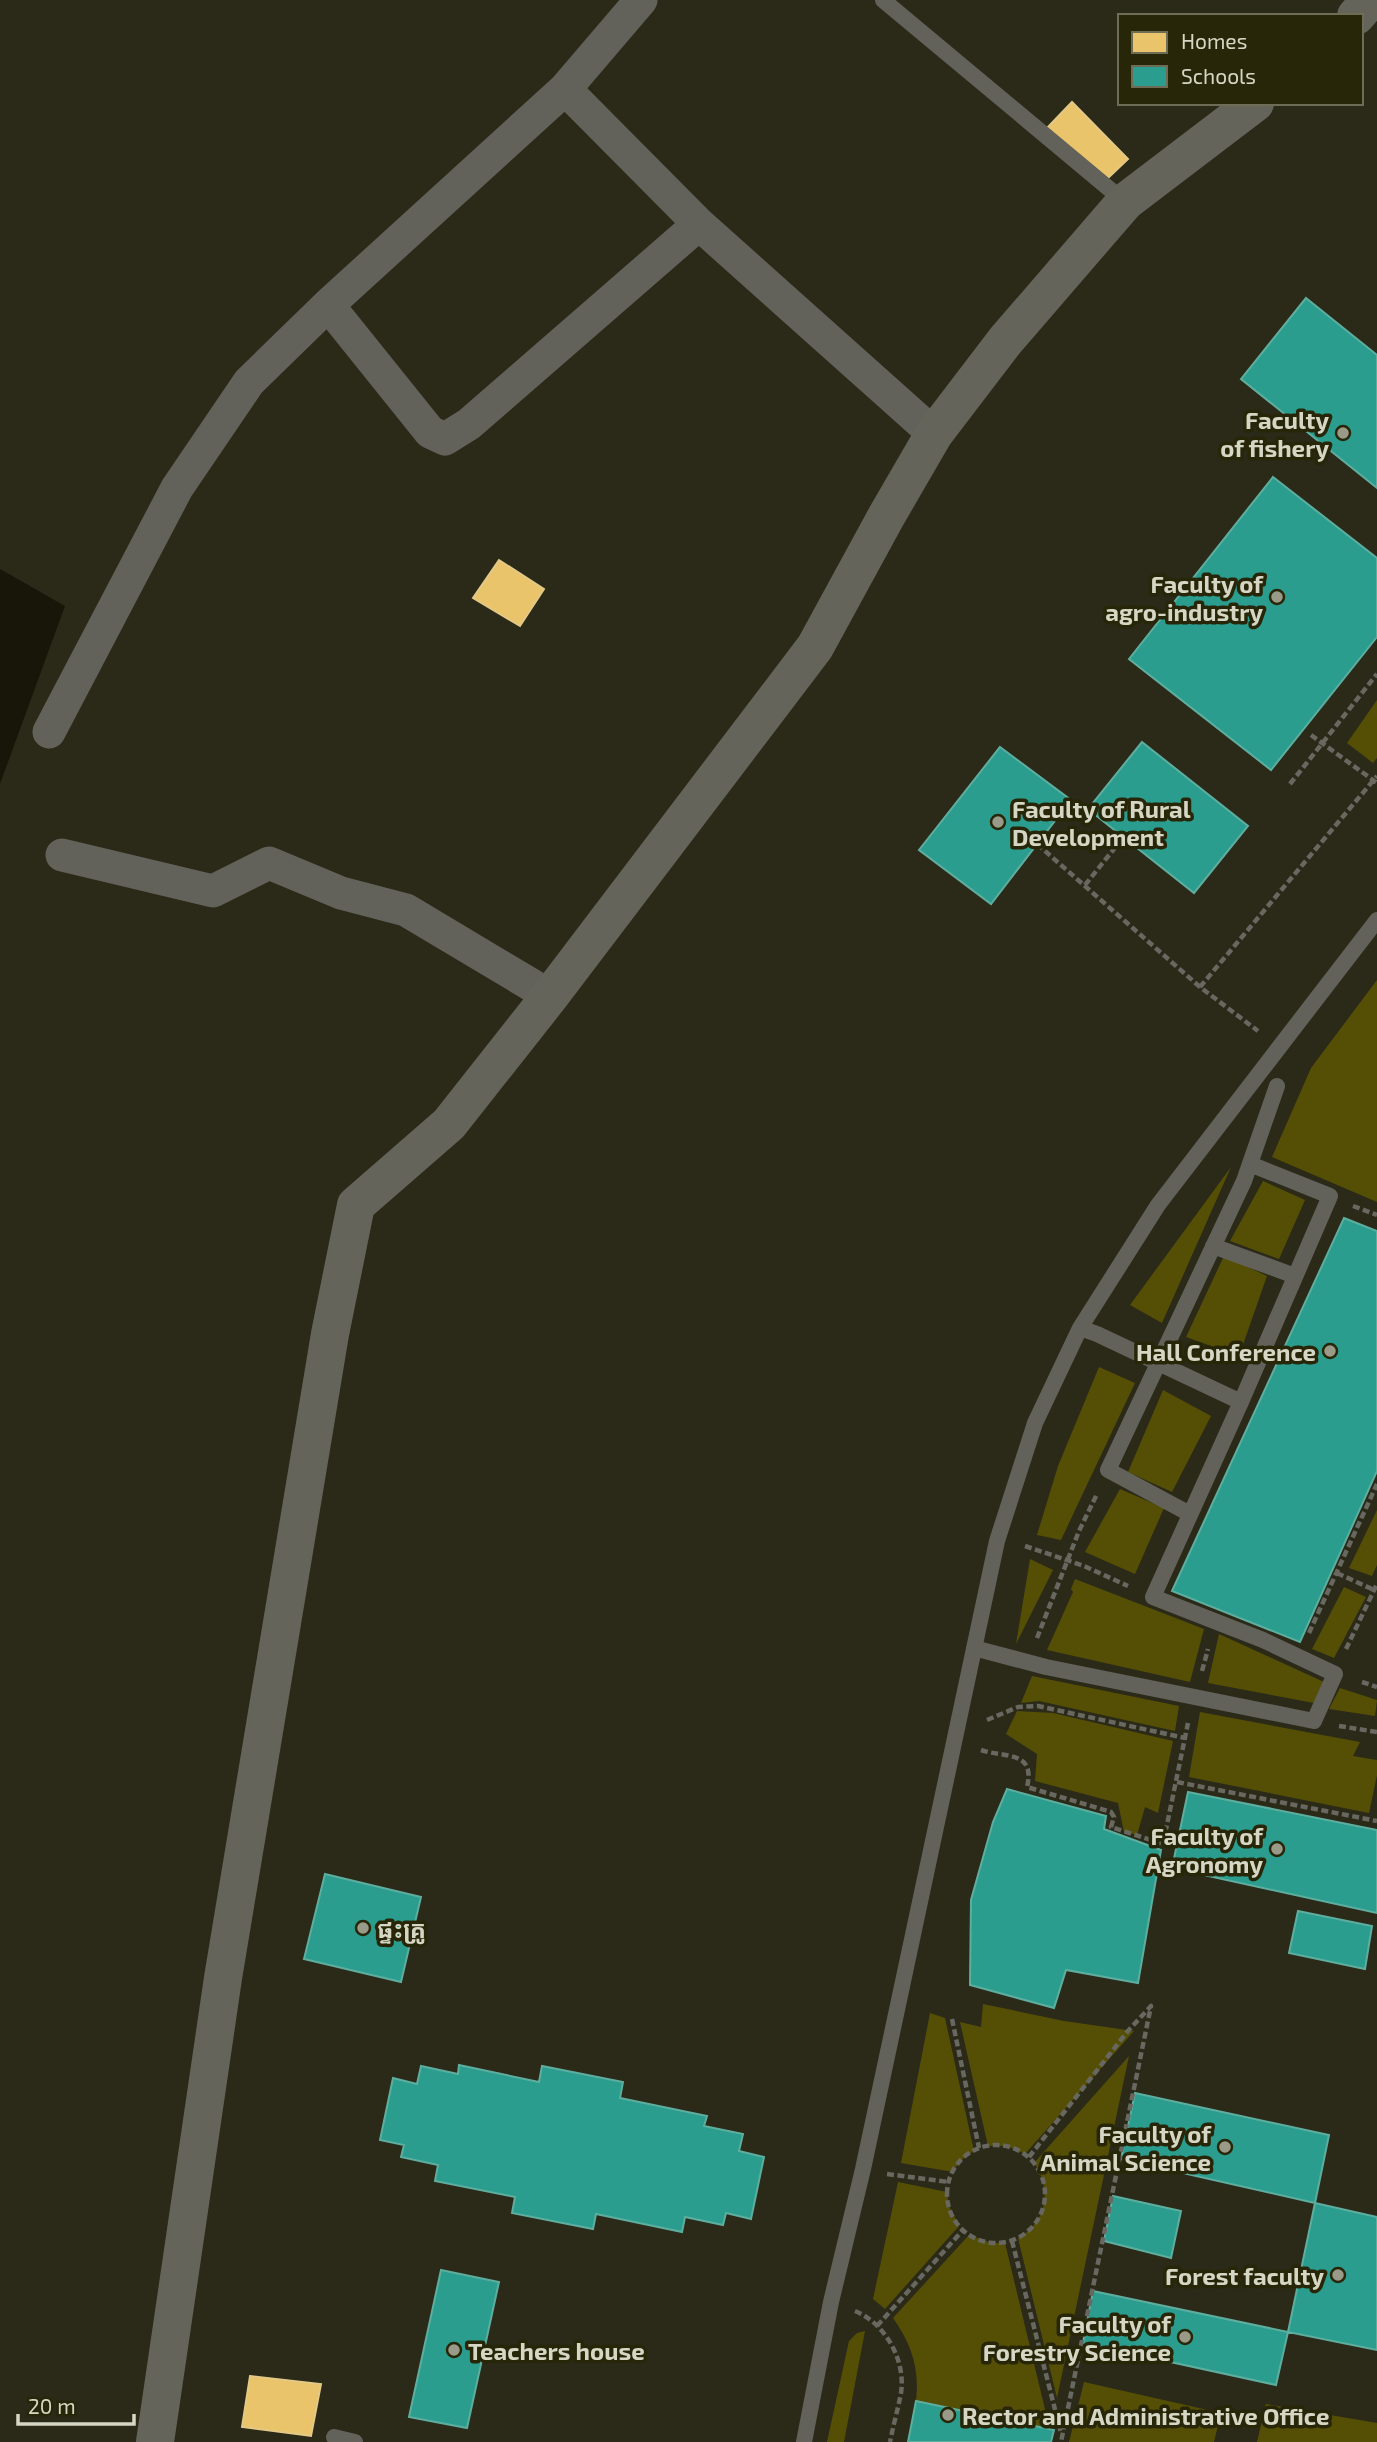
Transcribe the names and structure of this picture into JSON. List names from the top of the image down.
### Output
{
  "places": [
    "Faculty of fishery",
    "Faculty of agro-industry",
    "Faculty of Rural Development",
    "Hall Conference",
    "Faculty of Agronomy",
    "ផ្ទះគ្រូ",
    "Faculty of Animal Science",
    "Forest faculty",
    "Faculty of Forestry Science",
    "Teachers house",
    "Rector and Administrative Office"
  ],
  "legend": ["Homes", "Schools"],
  "scale_bar": "20 m"
}
